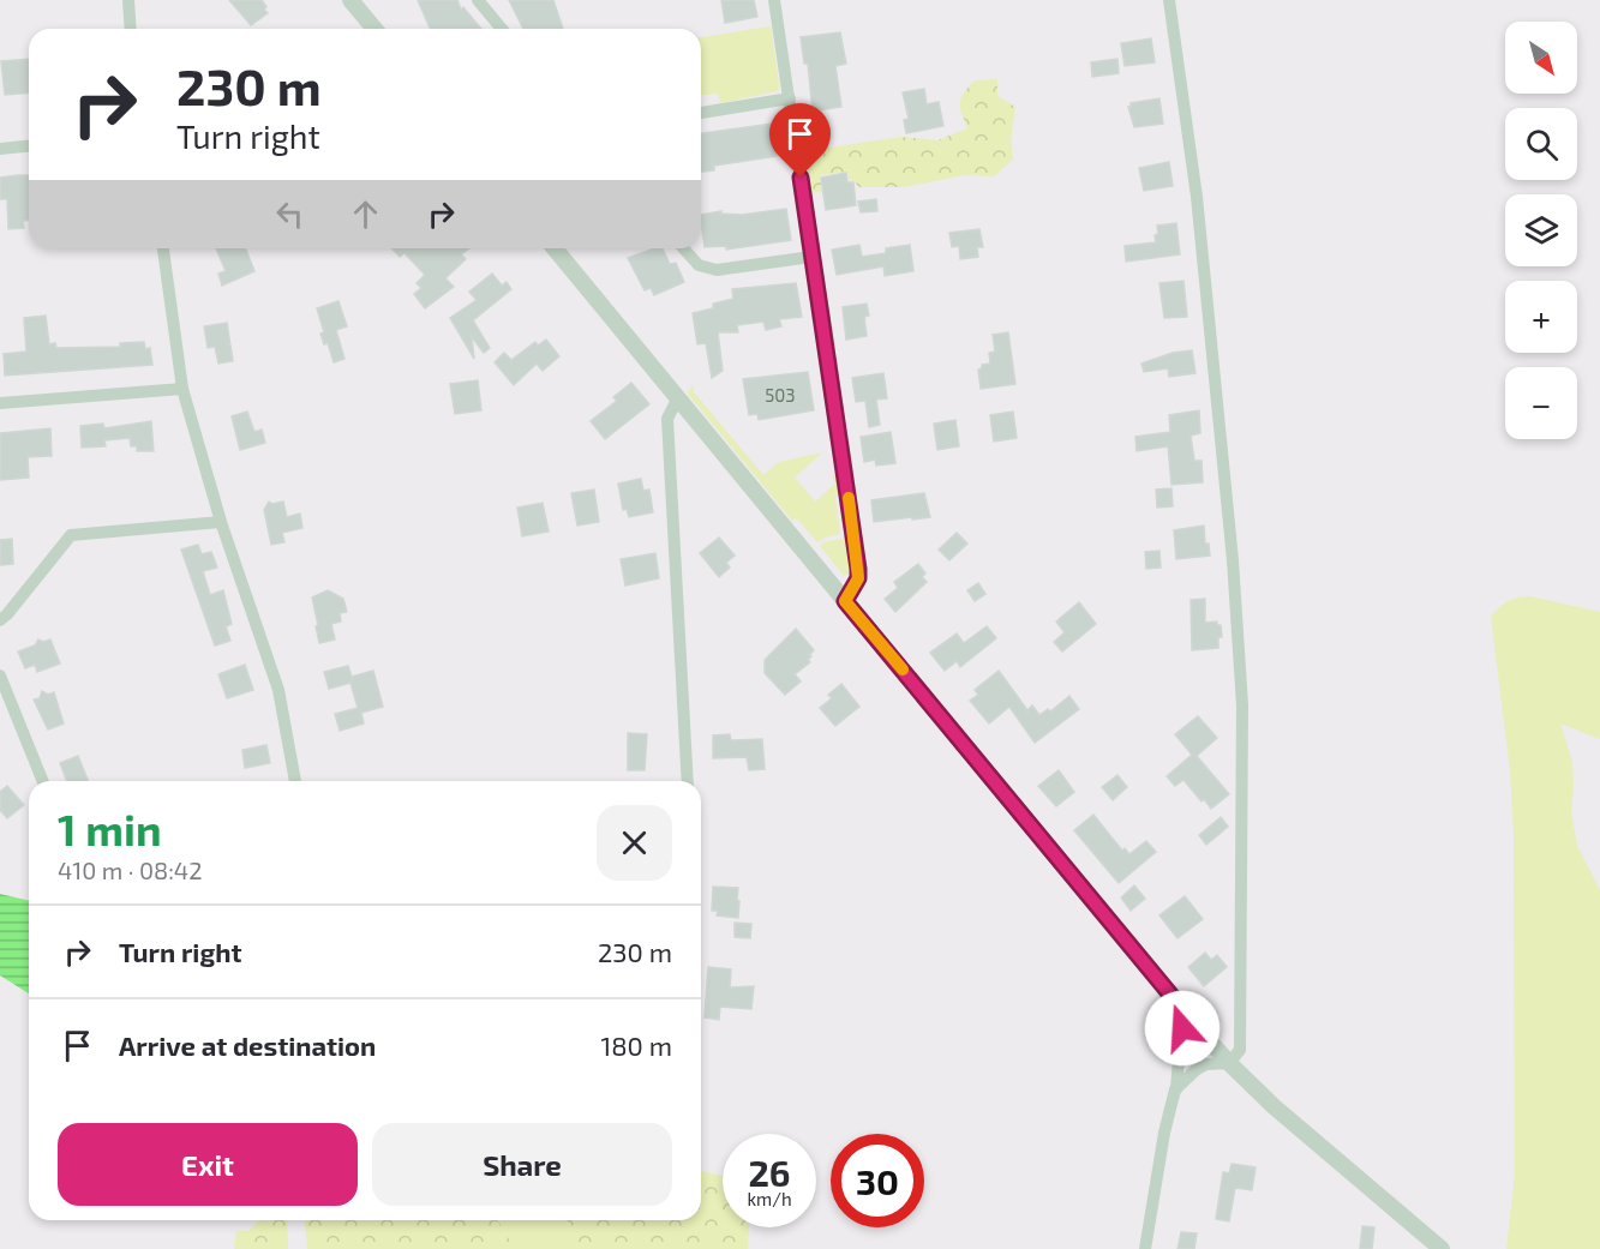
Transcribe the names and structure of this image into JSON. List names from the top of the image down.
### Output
{
  "house_numbers": ["503"],
  "north": "bottom right",
  "page": {
    "map_buttons": ["+", "−"],
    "turn": ["230 m", "Turn right"],
    "heading": ["1 min", "410 m · 08:42"],
    "list": [
      {
        "name": "Turn right",
        "value": "230 m"
      },
      {
        "name": "Arrive at destination",
        "value": "180 m"
      }
    ],
    "buttons": ["Exit", "Share"],
    "speed": "26 km/h",
    "limit": "30"
  }
}
